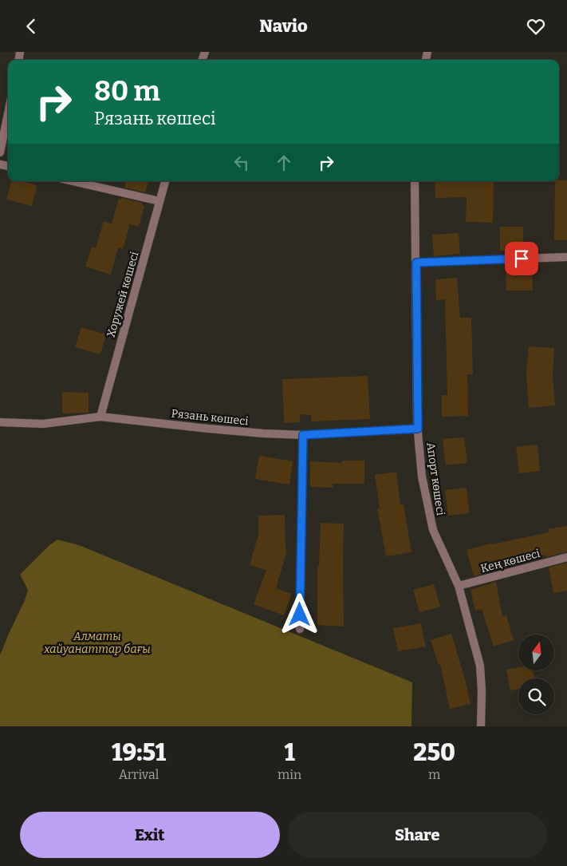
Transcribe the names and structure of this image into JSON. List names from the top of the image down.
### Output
{
  "streets": {
    "street": [
      "Хоружей көшесі",
      "Рязань көшесі",
      "Апорт көшесі",
      "Кең көшесі"
    ]
  },
  "crossings": [
    ["Хоружей көшесі", "Рязань көшесі"],
    ["Рязань көшесі", "Апорт көшесі"],
    ["Апорт көшесі", "Кең көшесі"]
  ],
  "parks": ["Алматы хайуанаттар бағы"],
  "north": "top",
  "page": {
    "header": "Navio",
    "turn": ["80 m", "Рязань көшесі"],
    "eta": [
      "19:51",
      "Arrival",
      "1",
      "min",
      "250",
      "m"
    ],
    "buttons": ["Exit", "Share"]
  }
}
